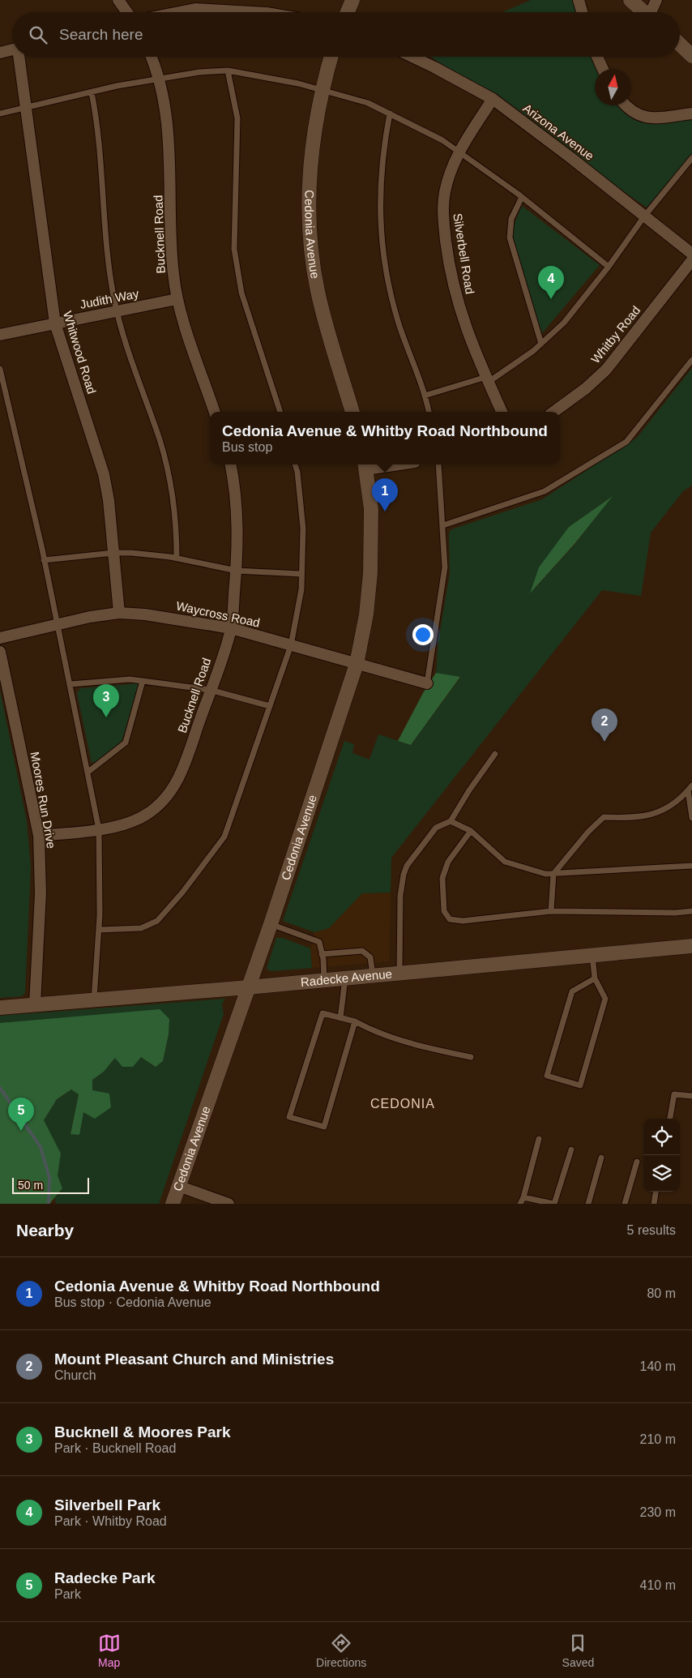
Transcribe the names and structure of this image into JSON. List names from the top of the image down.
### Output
{
  "streets": {
    "street": [
      "Arizona Avenue",
      "Cedonia Avenue",
      "Bucknell Road",
      "Silverbell Road",
      "Judith Way",
      "Whitby Road",
      "Whitwood Road",
      "Waycross Road",
      "Moores Run Drive",
      "Radecke Avenue"
    ]
  },
  "crossings": [
    ["Arizona Avenue", "Silverbell Road"],
    ["Cedonia Avenue", "Waycross Road"],
    ["Cedonia Avenue", "Radecke Avenue"],
    ["Bucknell Road", "Judith Way"],
    ["Bucknell Road", "Waycross Road"],
    ["Bucknell Road", "Moores Run Drive"],
    ["Judith Way", "Whitwood Road"],
    ["Whitwood Road", "Waycross Road"],
    ["Moores Run Drive", "Radecke Avenue"]
  ],
  "districts": ["CEDONIA"],
  "scale_bar": "50 m",
  "north": "top",
  "page": {
    "search": "Search here",
    "pins": [
      "4",
      "1",
      "3",
      "2",
      "5"
    ],
    "popup": ["Cedonia Avenue & Whitby Road Northbound", "Bus stop"],
    "scale": "50 m",
    "heading": ["Nearby", "5 results"],
    "list": [
      {
        "mark": "1",
        "name": "Cedonia Avenue & Whitby Road Northbound",
        "note": "Bus stop · Cedonia Avenue",
        "value": "80 m"
      },
      {
        "mark": "2",
        "name": "Mount Pleasant Church and Ministries",
        "note": "Church",
        "value": "140 m"
      },
      {
        "mark": "3",
        "name": "Bucknell & Moores Park",
        "note": "Park · Bucknell Road",
        "value": "210 m"
      },
      {
        "mark": "4",
        "name": "Silverbell Park",
        "note": "Park · Whitby Road",
        "value": "230 m"
      },
      {
        "mark": "5",
        "name": "Radecke Park",
        "note": "Park",
        "value": "410 m"
      }
    ],
    "nav": ["Map", "Directions", "Saved"]
  }
}
